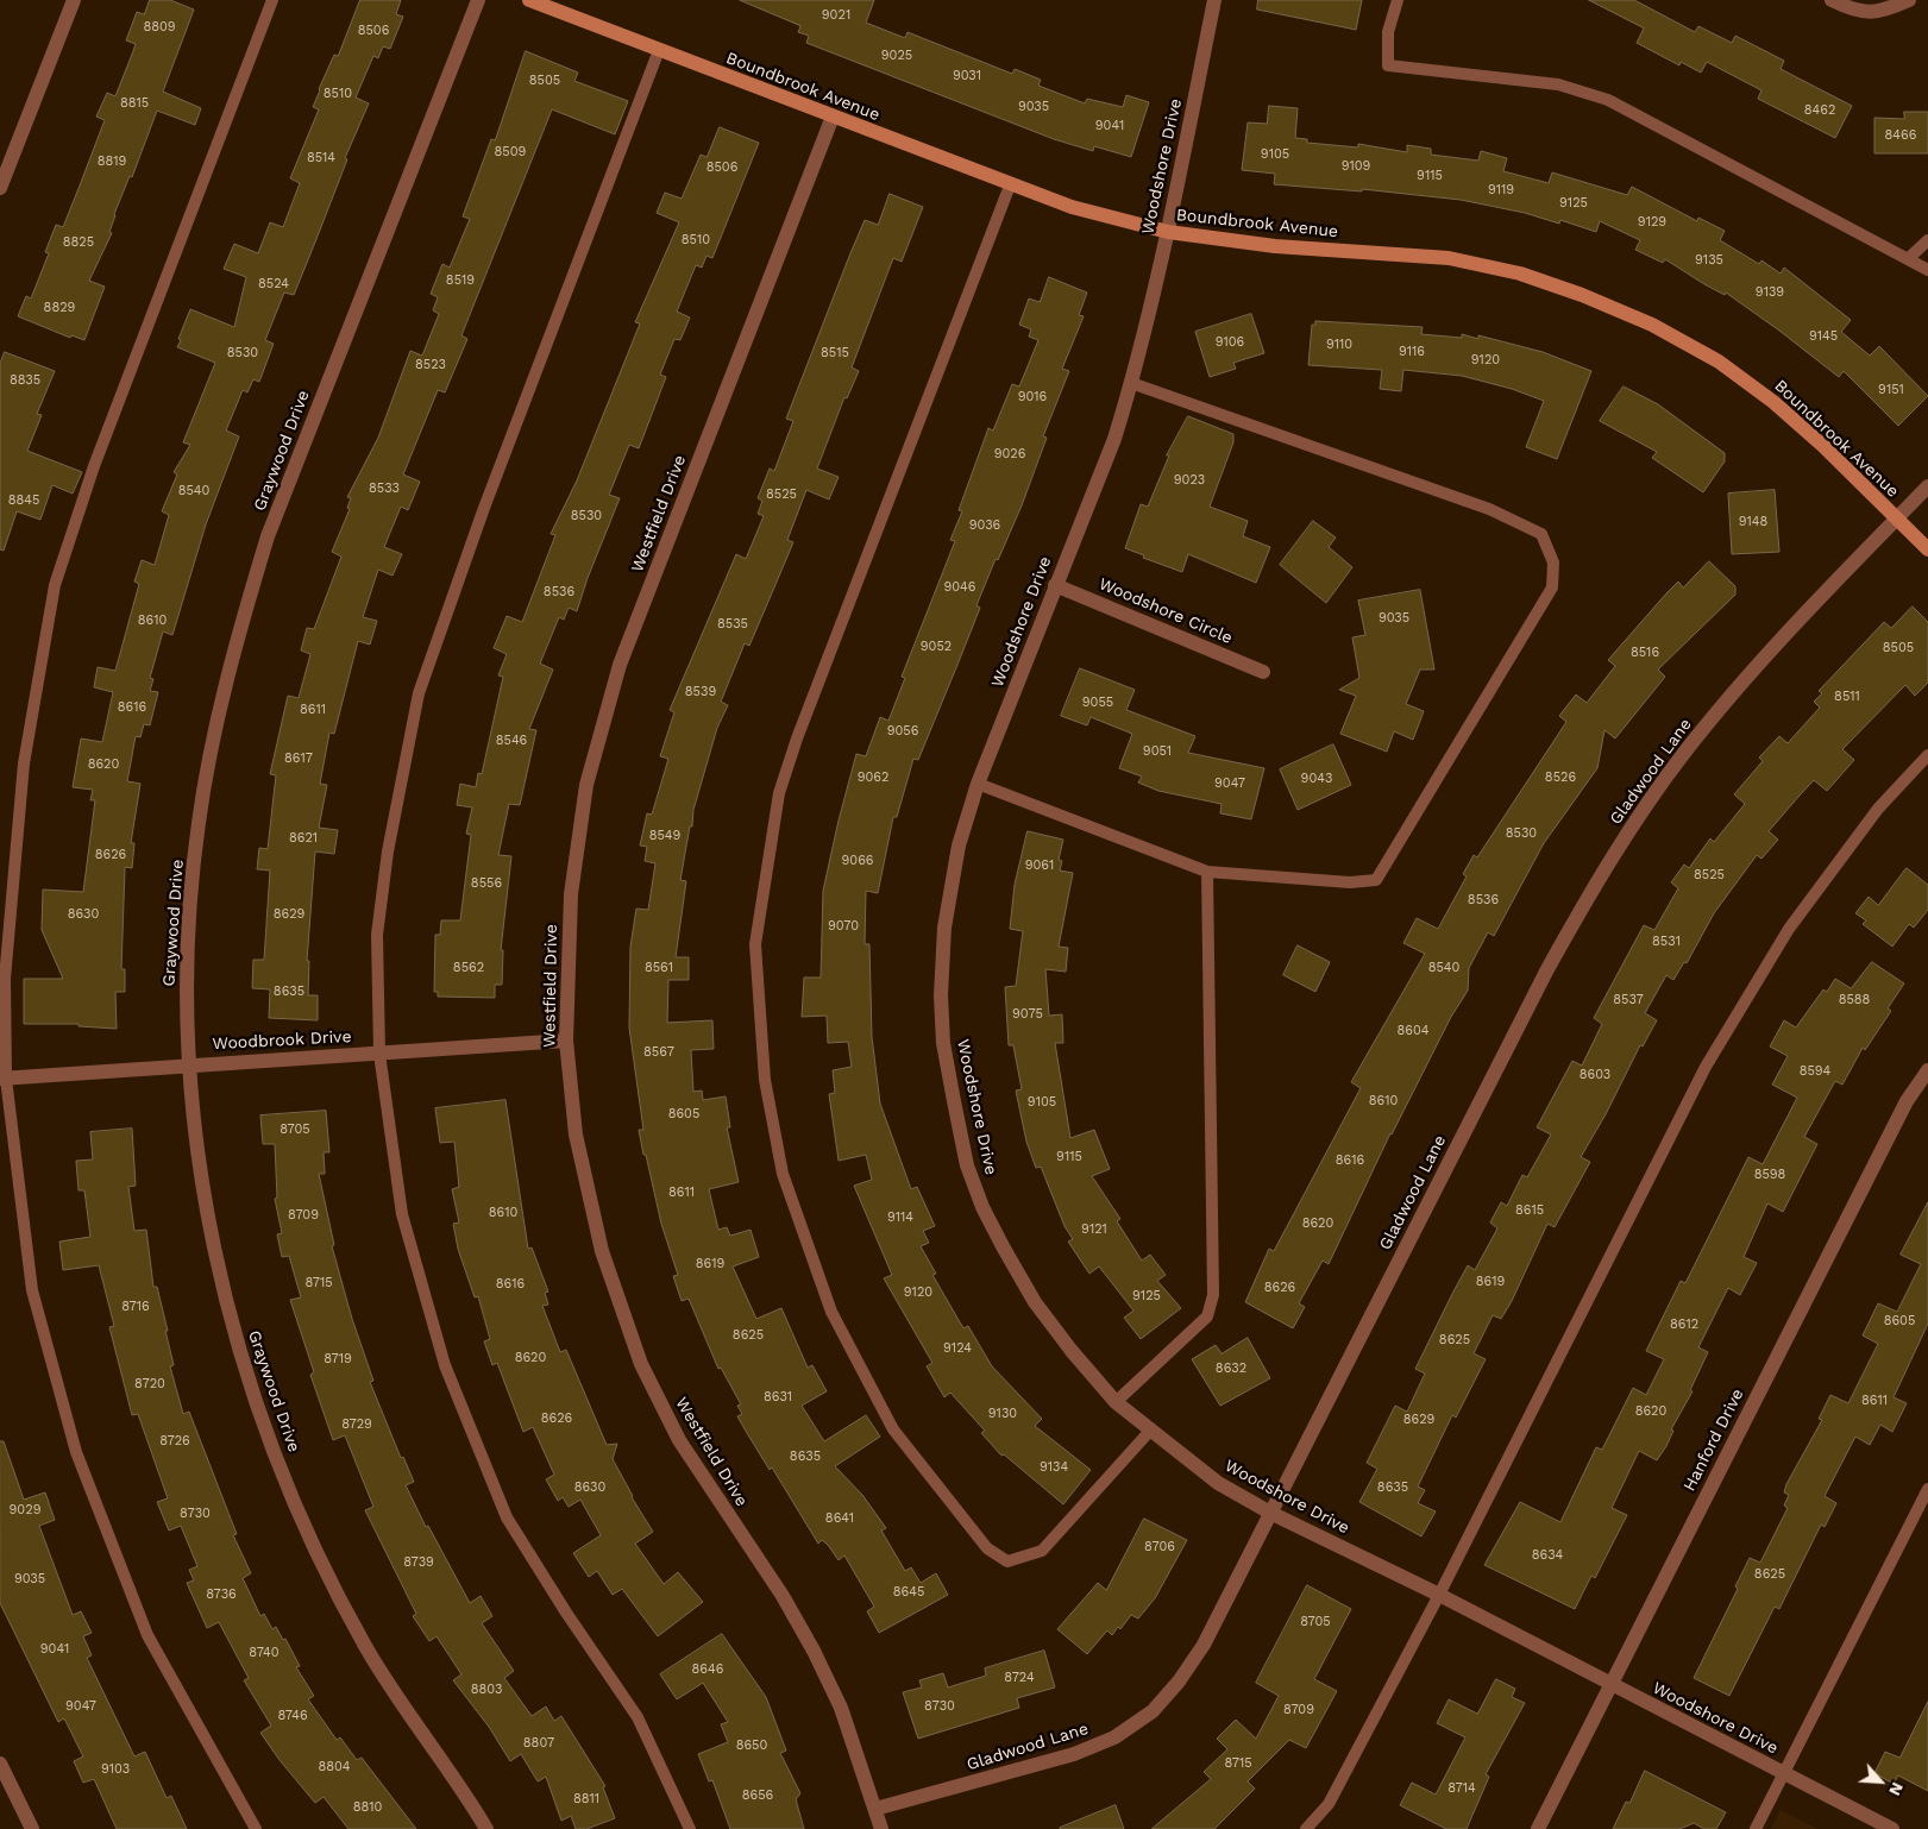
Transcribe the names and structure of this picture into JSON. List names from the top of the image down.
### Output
{
  "streets": {
    "street": [
      "Boundbrook Avenue",
      "Woodshore Drive",
      "Graywood Drive",
      "Westfield Drive",
      "Woodshore Circle",
      "Gladwood Lane",
      "Woodbrook Drive",
      "Hanford Drive"
    ]
  },
  "crossings": [
    ["Boundbrook Avenue", "Woodshore Drive"],
    ["Boundbrook Avenue", "Westfield Drive"],
    ["Boundbrook Avenue", "Gladwood Lane"],
    ["Woodshore Drive", "Woodshore Circle"],
    ["Woodshore Drive", "Gladwood Lane"],
    ["Woodshore Drive", "Hanford Drive"],
    ["Graywood Drive", "Woodbrook Drive"],
    ["Westfield Drive", "Gladwood Lane"],
    ["Westfield Drive", "Woodbrook Drive"]
  ],
  "house_numbers": [
    "9021",
    "8809",
    "8506",
    "9025",
    "9031",
    "8505",
    "8510",
    "8815",
    "9035",
    "8462",
    "9041",
    "8466",
    "8509",
    "9105",
    "8514",
    "8819",
    "9109",
    "8506",
    "9115",
    "9119",
    "9125",
    "9129",
    "8510",
    "8825",
    "9135",
    "8519",
    "8524",
    "9139",
    "8829",
    "9145",
    "9106",
    "9110",
    "9116",
    "8530",
    "8515",
    "9120",
    "8523",
    "8835",
    "9151",
    "9016",
    "9026",
    "9023",
    "8533",
    "8540",
    "8525",
    "8845",
    "8530",
    "9148",
    "9036",
    "9046",
    "8536",
    "9035",
    "8610",
    "8535",
    "9052",
    "8505",
    "8516",
    "8539",
    "8511",
    "9055",
    "8616",
    "8611",
    "9056",
    "8546",
    "9051",
    "8617",
    "8620",
    "9062",
    "8526",
    "9043",
    "9047",
    "8530",
    "8549",
    "8621",
    "8626",
    "9066",
    "9061",
    "8525",
    "8556",
    "8536",
    "8630",
    "8629",
    "9070",
    "8531",
    "8562",
    "8561",
    "8540",
    "8635",
    "8537",
    "8588",
    "9075",
    "8604",
    "8567",
    "8594",
    "8603",
    "8610",
    "9105",
    "8605",
    "8705",
    "9115",
    "8616",
    "8598",
    "8611",
    "8615",
    "8610",
    "8709",
    "9114",
    "8620",
    "9121",
    "8619",
    "8619",
    "8715",
    "8616",
    "8626",
    "9120",
    "9125",
    "8716",
    "8605",
    "8612",
    "8625",
    "8625",
    "9124",
    "8620",
    "8719",
    "8632",
    "8720",
    "8631",
    "8611",
    "8620",
    "9130",
    "8626",
    "8629",
    "8729",
    "8726",
    "8635",
    "9134",
    "8630",
    "8635",
    "9029",
    "8730",
    "8641",
    "8706",
    "8634",
    "8739",
    "8625",
    "9035",
    "8645",
    "8736",
    "8705",
    "9041",
    "8740",
    "8646",
    "8724",
    "8803",
    "9047",
    "8730",
    "8709",
    "8746",
    "8807",
    "8650",
    "8715",
    "8804",
    "9103",
    "8714",
    "8656",
    "8811",
    "8810"
  ],
  "north": "bottom right"
}
